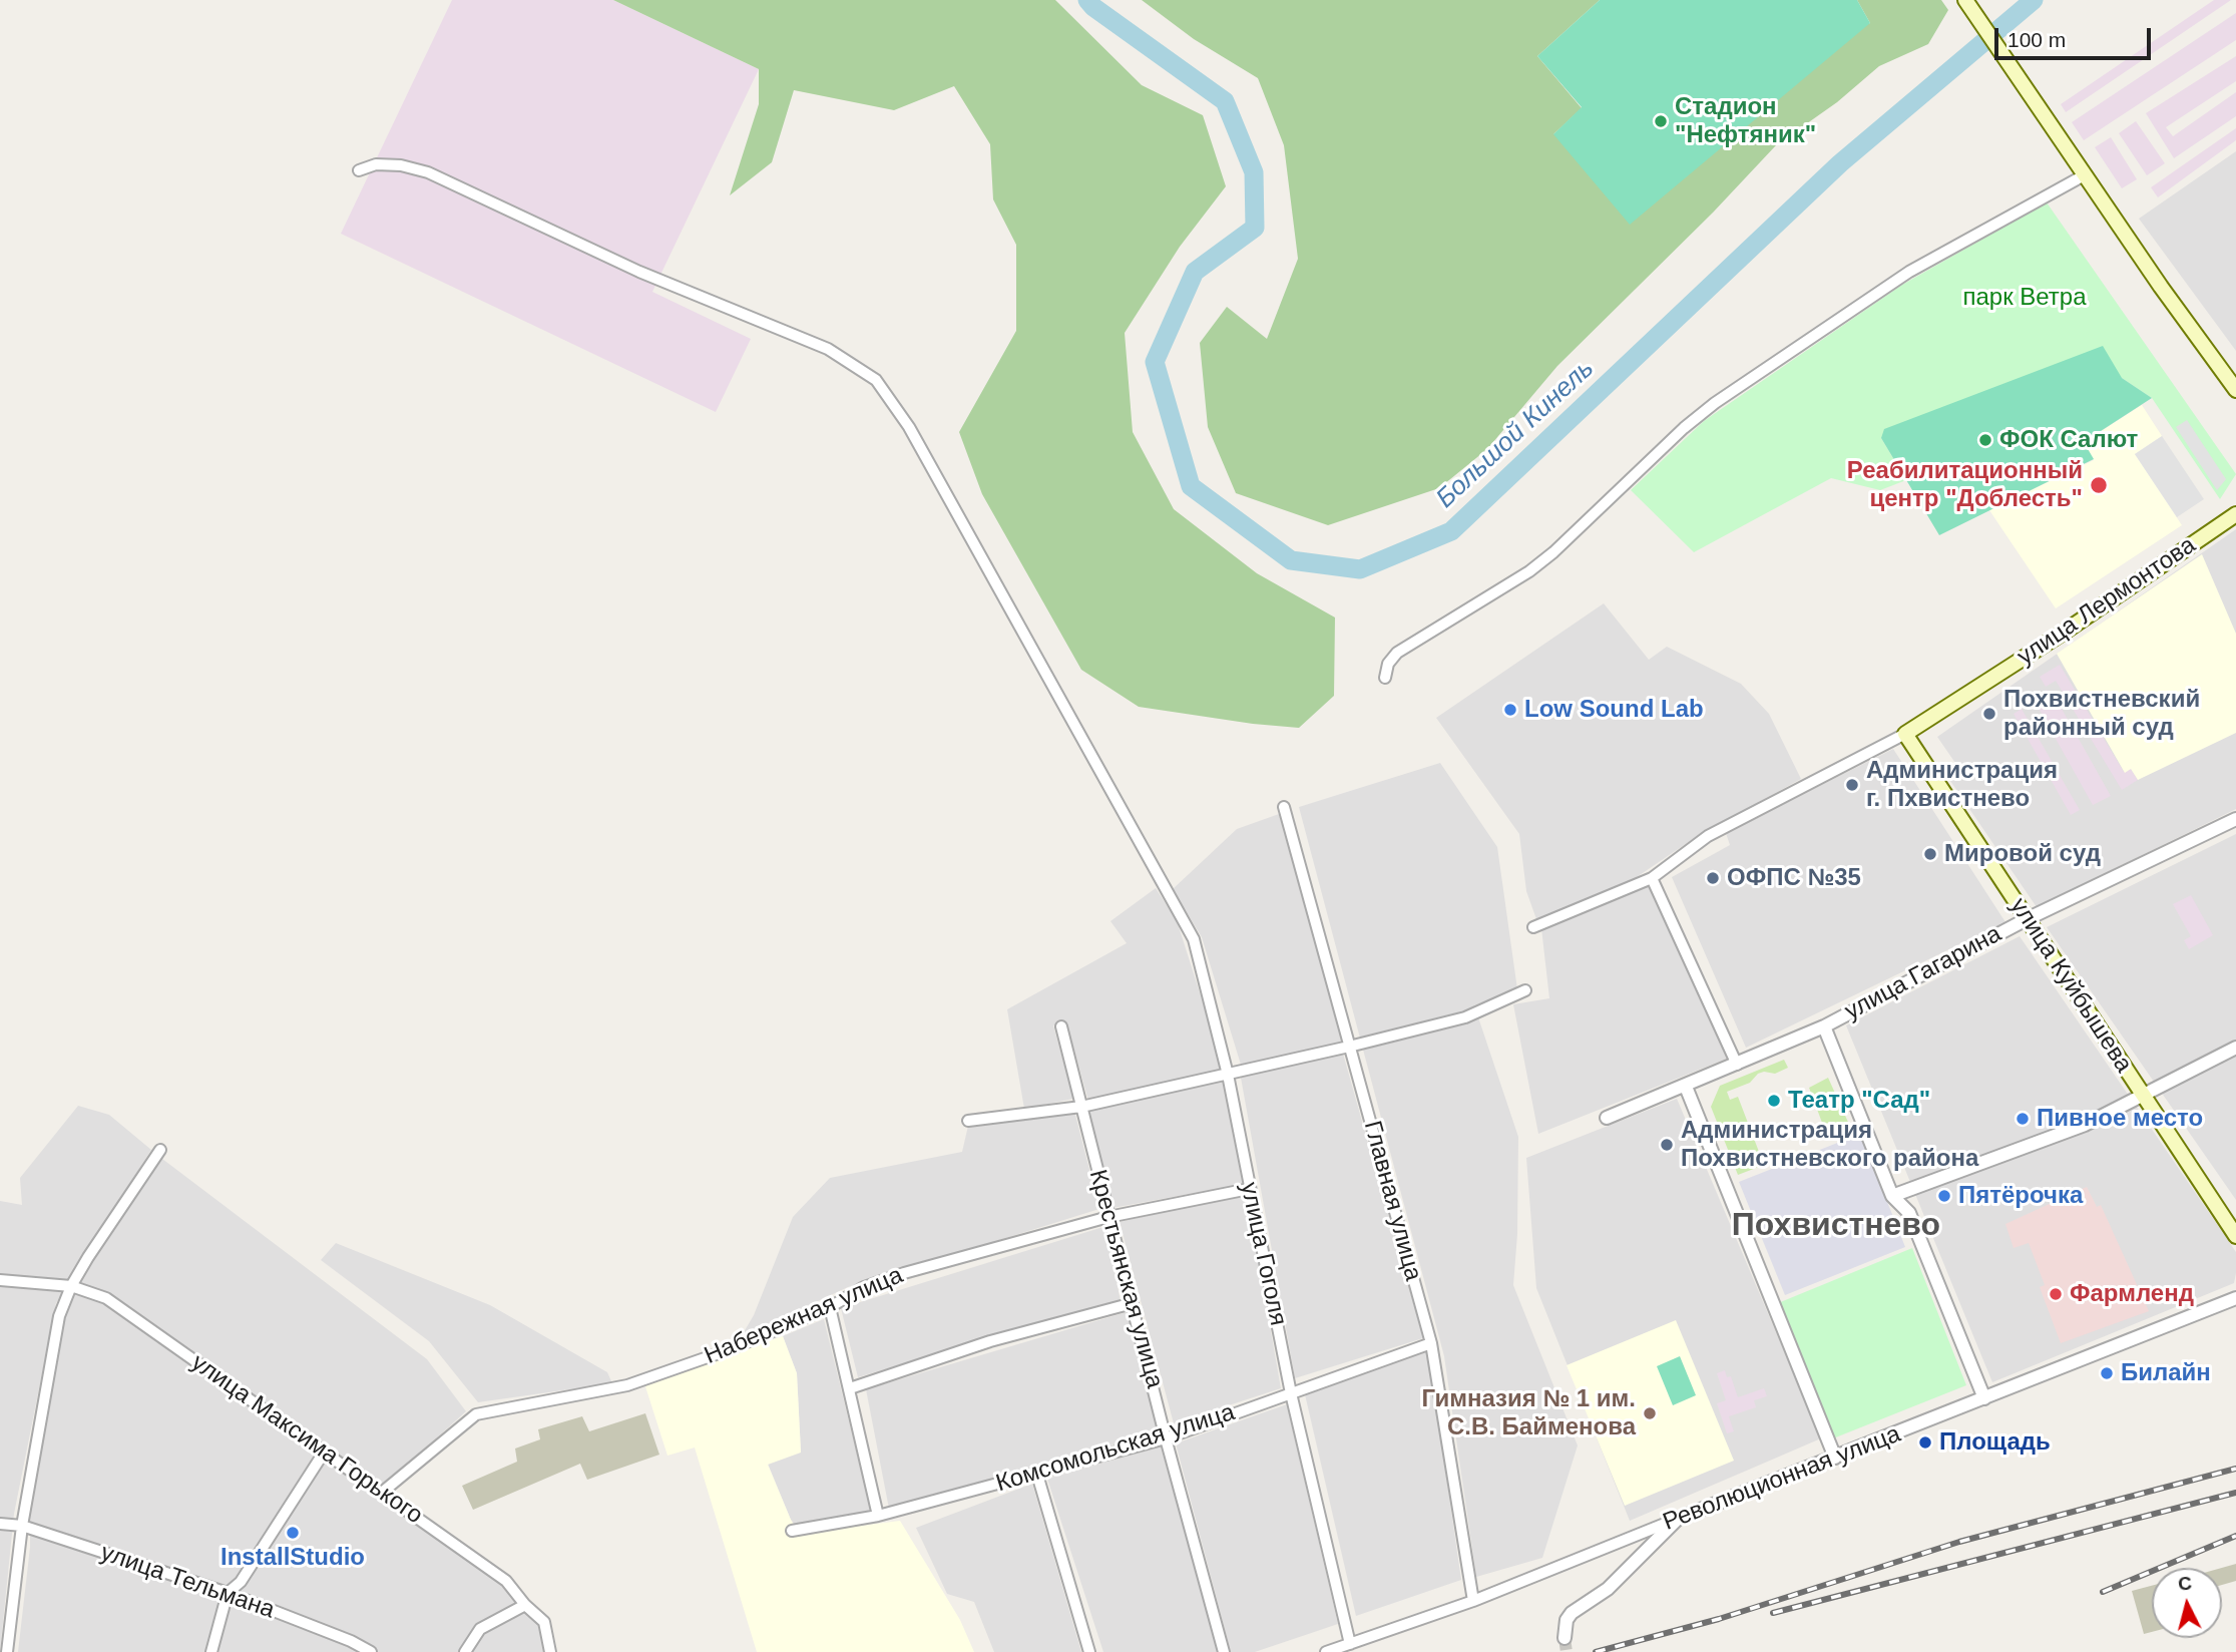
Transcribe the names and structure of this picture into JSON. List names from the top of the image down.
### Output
{
  "streets": {
    "main road": ["улица Лермонтова", "улица Куйбышева"],
    "street": [
      "улица Гагарина",
      "Главная улица",
      "улица Гоголя",
      "Крестьянская улица",
      "Набережная улица",
      "улица Максима Горького",
      "Комсомольская улица",
      "Революционная улица",
      "улица Тельмана"
    ]
  },
  "crossings": [
    ["улица Лермонтова", "улица Куйбышева"],
    ["улица Гагарина", "улица Куйбышева"],
    ["Главная улица", "Комсомольская улица"],
    ["Главная улица", "Революционная улица"],
    ["улица Гоголя", "Набережная улица"],
    ["улица Гоголя", "Комсомольская улица"],
    ["улица Гоголя", "Революционная улица"],
    ["Крестьянская улица", "Набережная улица"],
    ["Крестьянская улица", "Комсомольская улица"],
    ["Набережная улица", "улица Максима Горького"]
  ],
  "districts": ["Похвистнево"],
  "water": ["Большой Кинель"],
  "parks": ["парк Ветра"],
  "places": [
    "Стадион \"Нефтяник\"",
    "ФОК Салют",
    "Реабилитационный центр \"Доблесть\"",
    "Low Sound Lab",
    "Похвистневский районный суд",
    "Администрация г. Пхвистнево",
    "Мировой суд",
    "ОФПС №35",
    "Театр \"Сад\"",
    "Пивное место",
    "Администрация Похвистневского района",
    "Пятёрочка",
    "Фармленд",
    "Билайн",
    "Гимназия № 1 им. С.В. Байменова",
    "Площадь",
    "InstallStudio"
  ],
  "scale_bar": "100 m",
  "north": "top"
}
